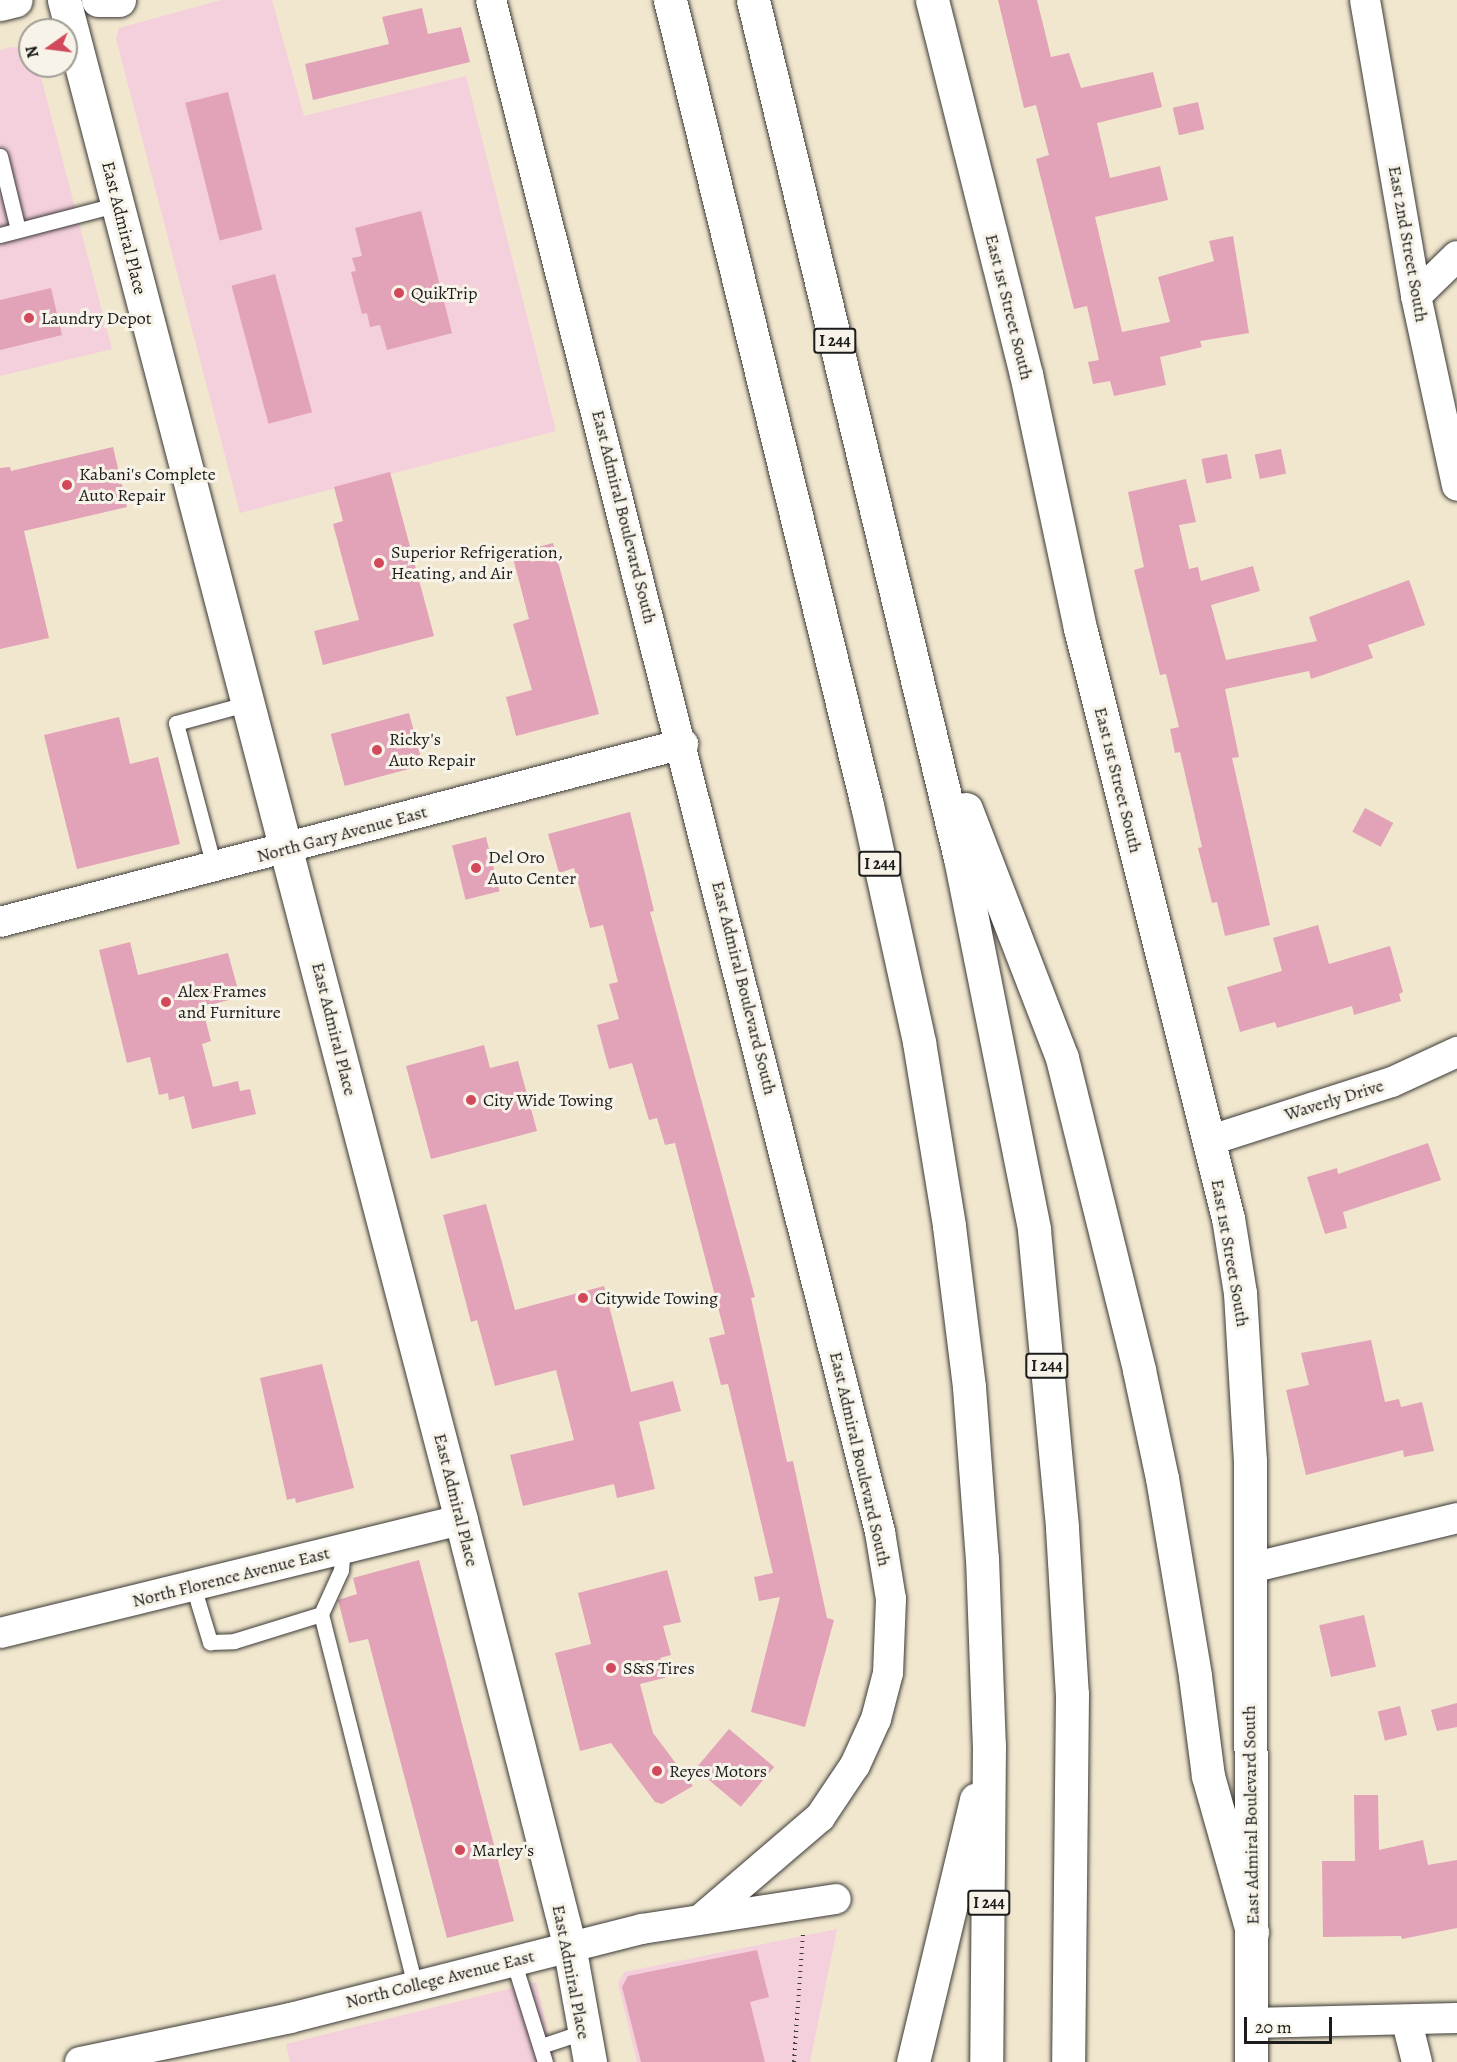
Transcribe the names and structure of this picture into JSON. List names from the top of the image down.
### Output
{
  "streets": {
    "main road": [
      "East Admiral Place",
      "East 1st Street South",
      "I 244",
      "East Admiral Boulevard South"
    ],
    "street": [
      "East 2nd Street South",
      "North Gary Avenue East",
      "Waverly Drive",
      "North Florence Avenue East",
      "North College Avenue East"
    ]
  },
  "crossings": [
    ["East Admiral Place", "North Gary Avenue East"],
    ["East Admiral Place", "North Florence Avenue East"],
    ["East Admiral Place", "North College Avenue East"],
    ["East 1st Street South", "East Admiral Boulevard South"],
    ["East 1st Street South", "Waverly Drive"],
    ["East Admiral Boulevard South", "North Gary Avenue East"],
    ["East Admiral Boulevard South", "North College Avenue East"]
  ],
  "places": [
    "QuikTrip",
    "Laundry Depot",
    "Kabani's Complete Auto Repair",
    "Superior Refrigeration, Heating, and Air",
    "Ricky's Auto Repair",
    "Del Oro Auto Center",
    "Alex Frames and Furniture",
    "City Wide Towing",
    "Citywide Towing",
    "S&S Tires",
    "Reyes Motors",
    "Marley's"
  ],
  "scale_bar": "20 m",
  "north": "left"
}
